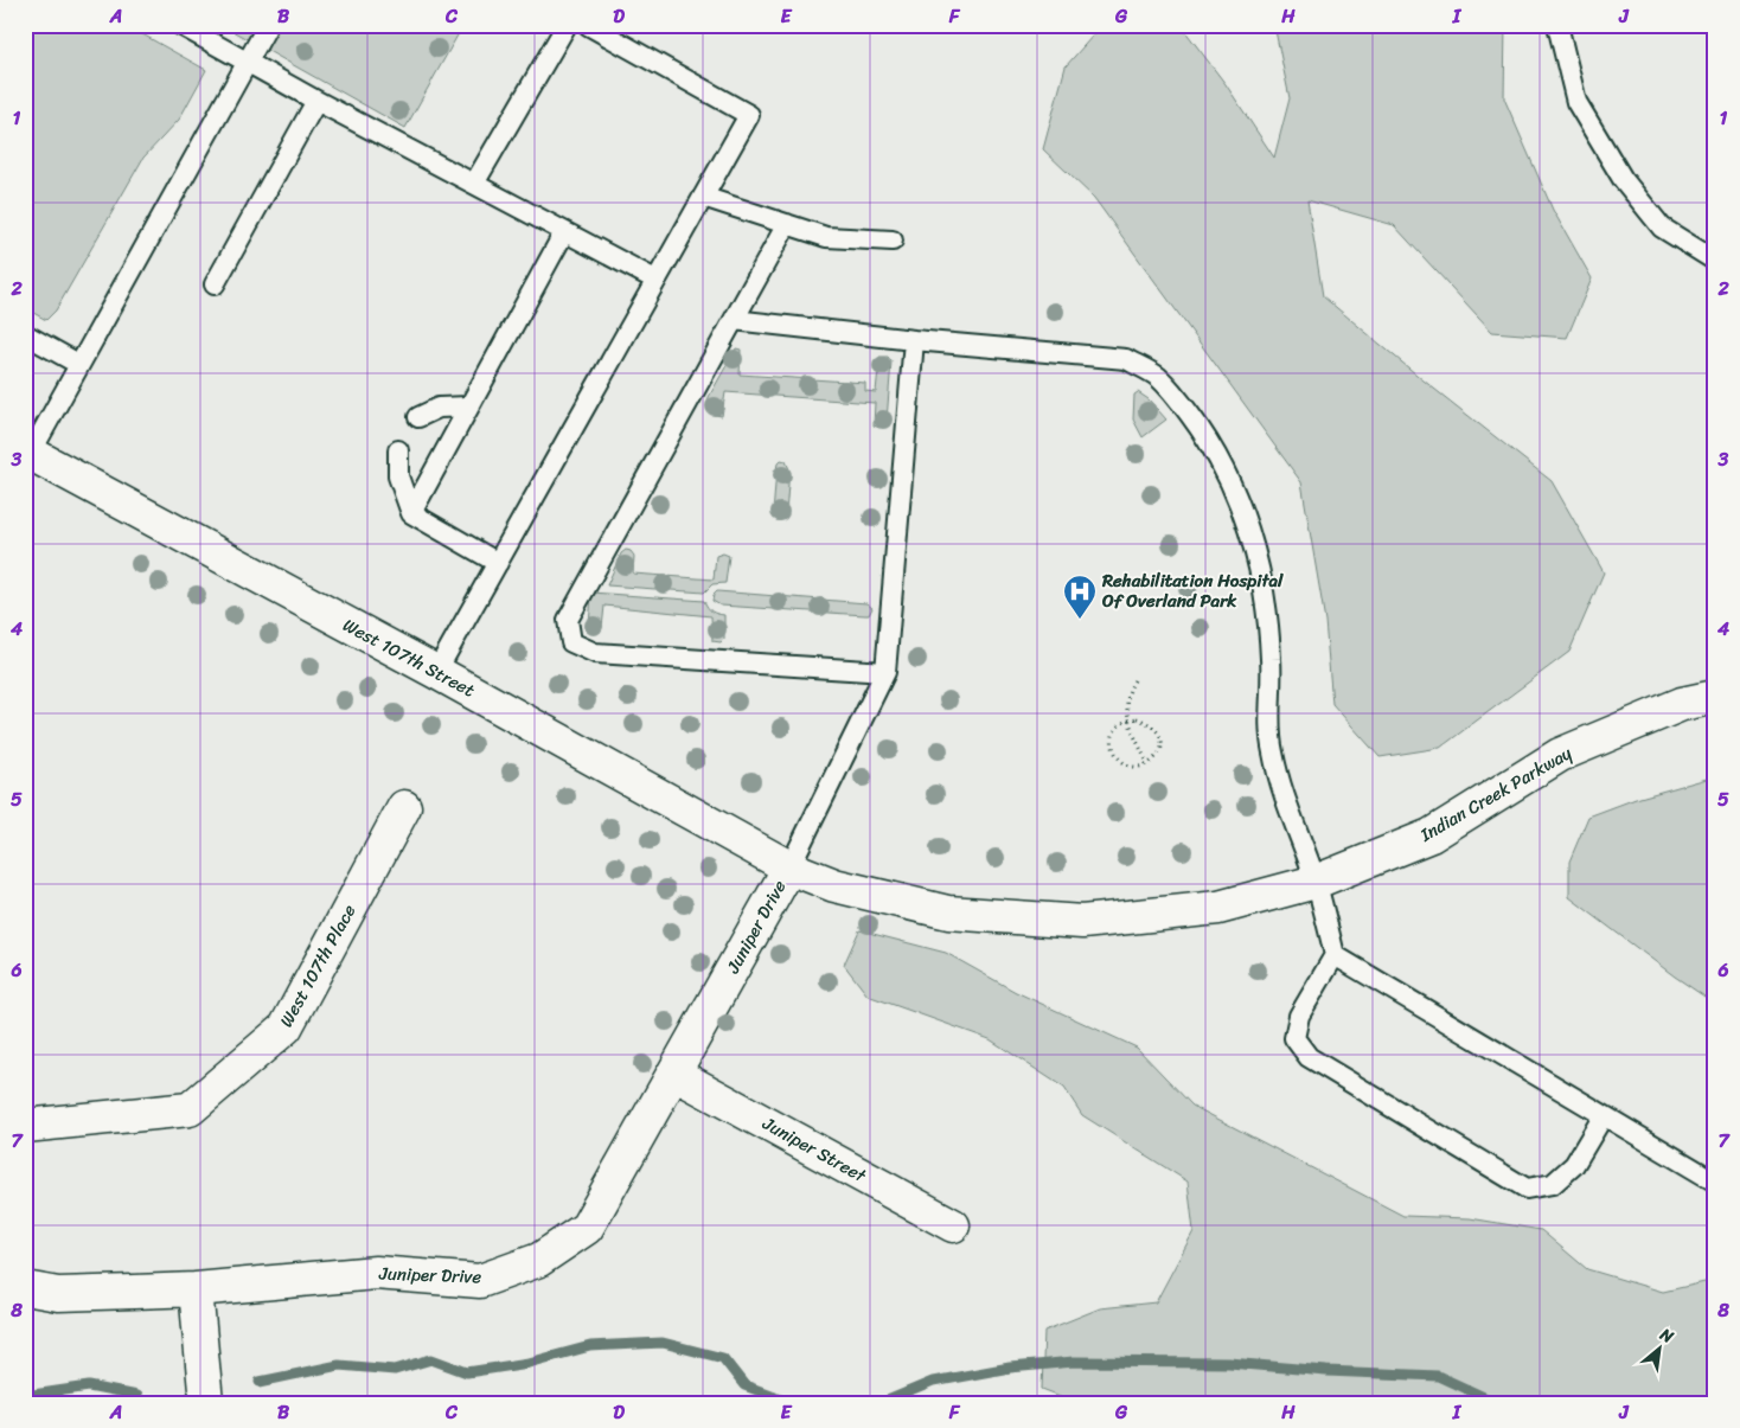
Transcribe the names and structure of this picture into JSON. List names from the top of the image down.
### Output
{
  "streets": {
    "street": [
      "West 107th Street",
      "Indian Creek Parkway",
      "Juniper Drive",
      "West 107th Place",
      "Juniper Street"
    ]
  },
  "crossings": [
    ["West 107th Street", "Indian Creek Parkway"],
    ["West 107th Street", "Juniper Drive"],
    ["Indian Creek Parkway", "Juniper Drive"],
    ["Juniper Drive", "Juniper Street"]
  ],
  "places": {
    "hospital": ["Rehabilitation Hospital Of Overland Park"]
  },
  "north": "top right",
  "grid": {
    "columns": [
      "A",
      "B",
      "C",
      "D",
      "E",
      "F",
      "G",
      "H",
      "I",
      "J"
    ],
    "rows": [
      "1",
      "2",
      "3",
      "4",
      "5",
      "6",
      "7",
      "8"
    ]
  }
}
